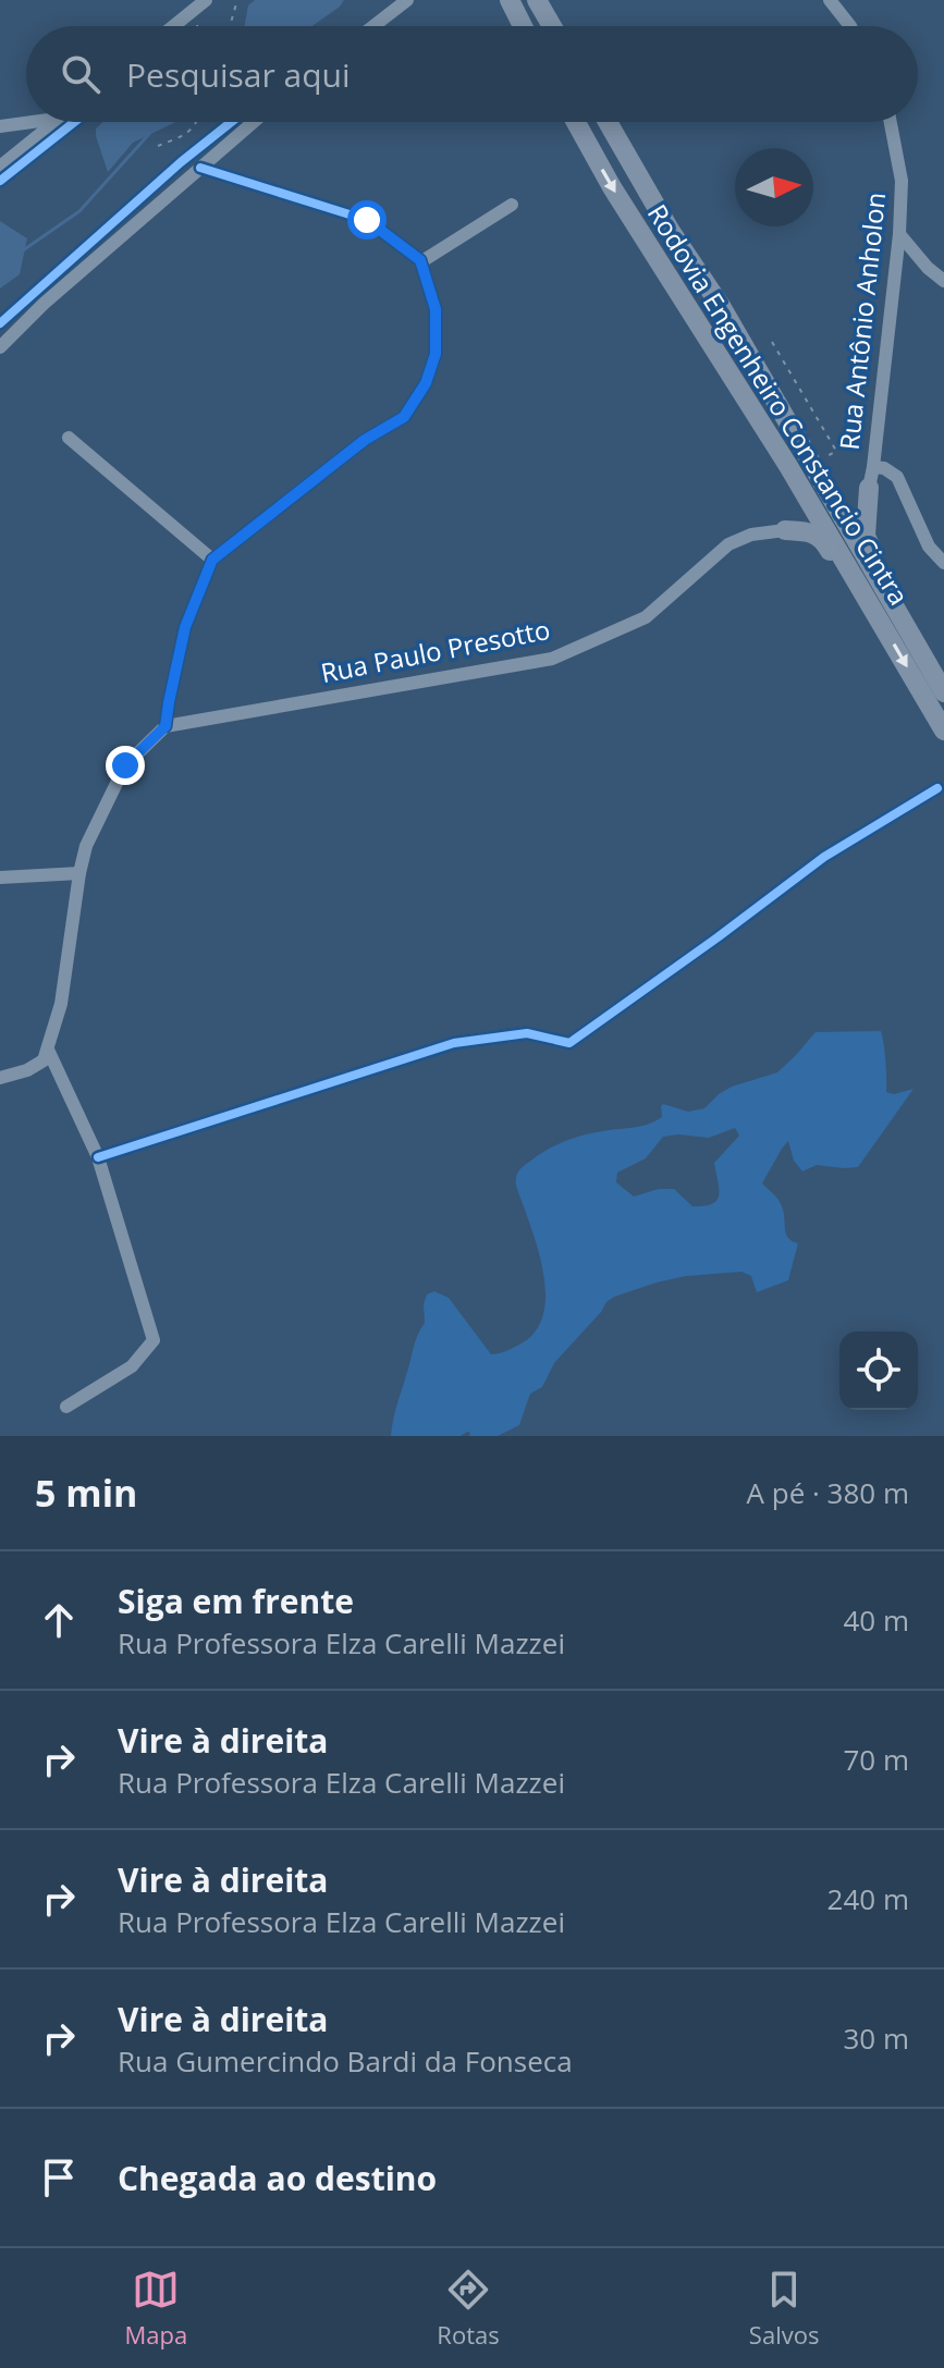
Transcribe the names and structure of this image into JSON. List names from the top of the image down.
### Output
{
  "streets": {
    "highway": ["Rodovia Engenheiro Constancio Cintra"],
    "street": ["Rua Antônio Anholon", "Rua Paulo Presotto"]
  },
  "north": "right",
  "page": {
    "search": "Pesquisar aqui",
    "heading": ["5 min", "A pé · 380 m"],
    "list": [
      ["Siga em frente", "Rua Professora Elza Carelli Mazzei", "40 m"],
      ["Vire à direita", "Rua Professora Elza Carelli Mazzei", "70 m"],
      ["Vire à direita", "Rua Professora Elza Carelli Mazzei", "240 m"],
      ["Vire à direita", "Rua Gumercindo Bardi da Fonseca", "30 m"],
      "Chegada ao destino"
    ],
    "nav": ["Mapa", "Rotas", "Salvos"]
  }
}
